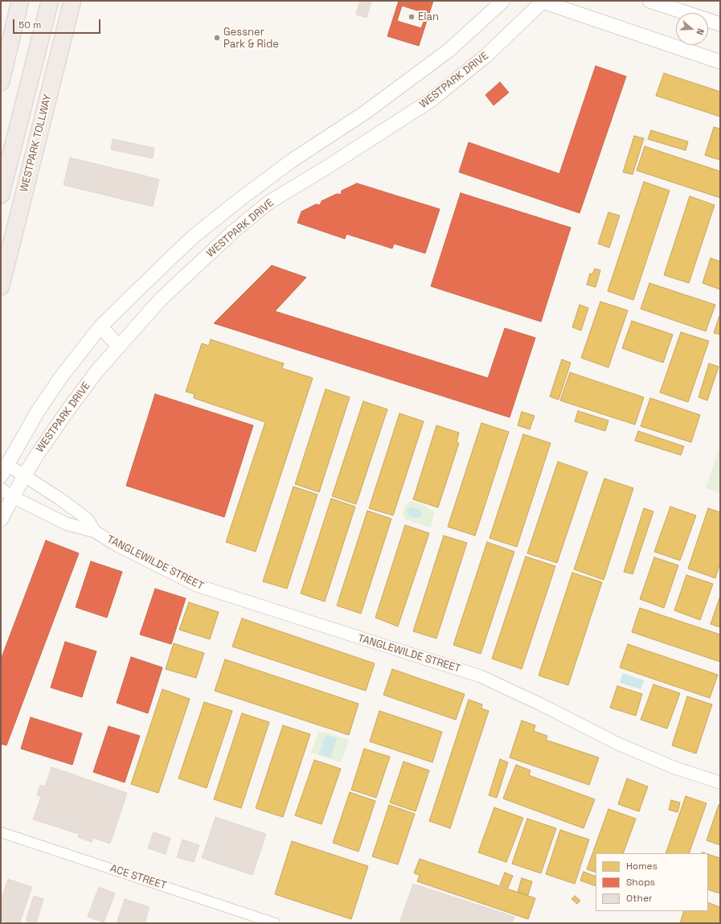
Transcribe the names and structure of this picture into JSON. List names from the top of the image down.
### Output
{
  "streets": {
    "highway": ["WESTPARK TOLLWAY"],
    "main road": ["WESTPARK DRIVE"],
    "street": ["TANGLEWILDE STREET", "ACE STREET"]
  },
  "crossings": [
    ["WESTPARK DRIVE", "TANGLEWILDE STREET"]
  ],
  "places": ["Elan", "Gessner Park & Ride"],
  "legend": ["Homes", "Shops", "Other"],
  "scale_bar": "50 m",
  "north": "right"
}
